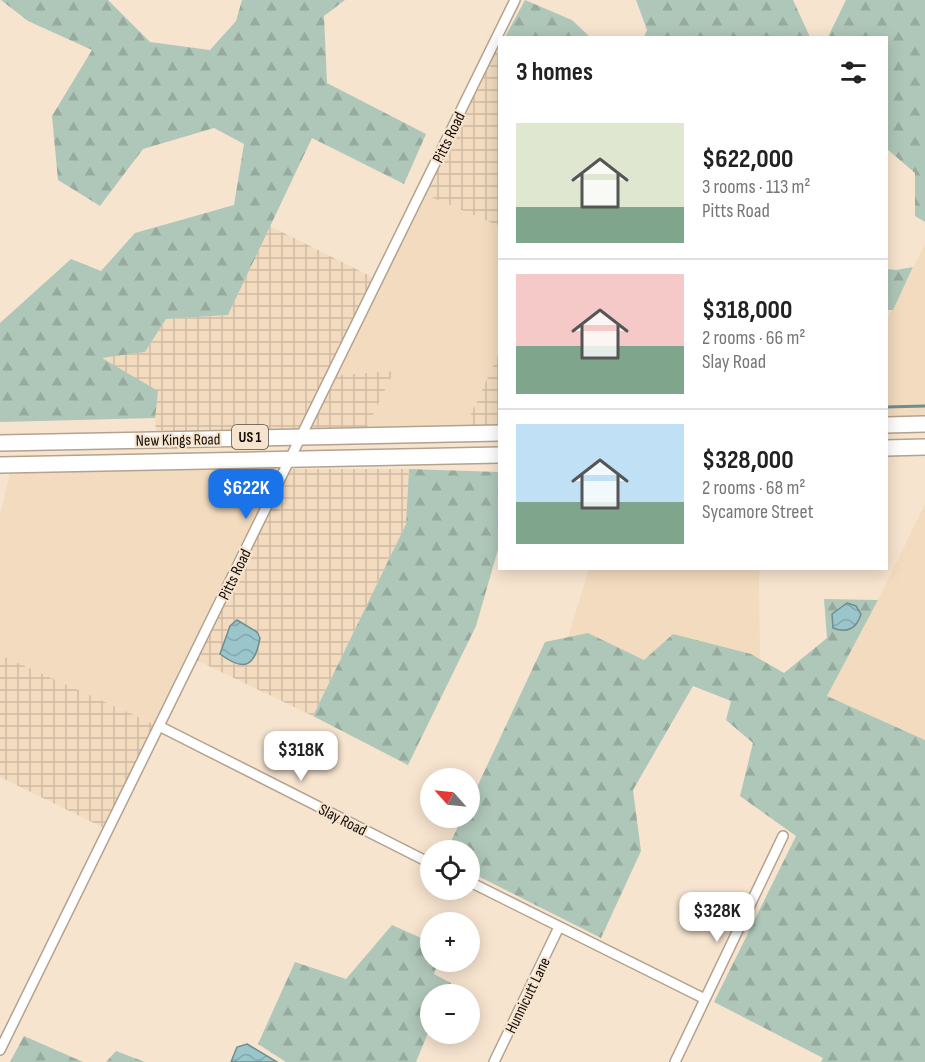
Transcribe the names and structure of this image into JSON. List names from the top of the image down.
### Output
{
  "streets": {
    "highway": ["US 1", "New Kings Road"],
    "street": ["Pitts Road", "Slay Road", "Hunnicutt Lane"]
  },
  "crossings": [
    ["Pitts Road", "New Kings Road"],
    ["Pitts Road", "Slay Road"]
  ],
  "north": "top left",
  "page": {
    "heading": "3 homes",
    "list": [
      {
        "name": "$622,000",
        "note": "3 rooms · 113 m² · Pitts Road"
      },
      {
        "name": "$318,000",
        "note": "2 rooms · 66 m² · Slay Road"
      },
      {
        "name": "$328,000",
        "note": "2 rooms · 68 m² · Sycamore Street"
      }
    ],
    "price": ["$622K", "$318K", "$328K"],
    "map_buttons": ["+", "−"]
  }
}
